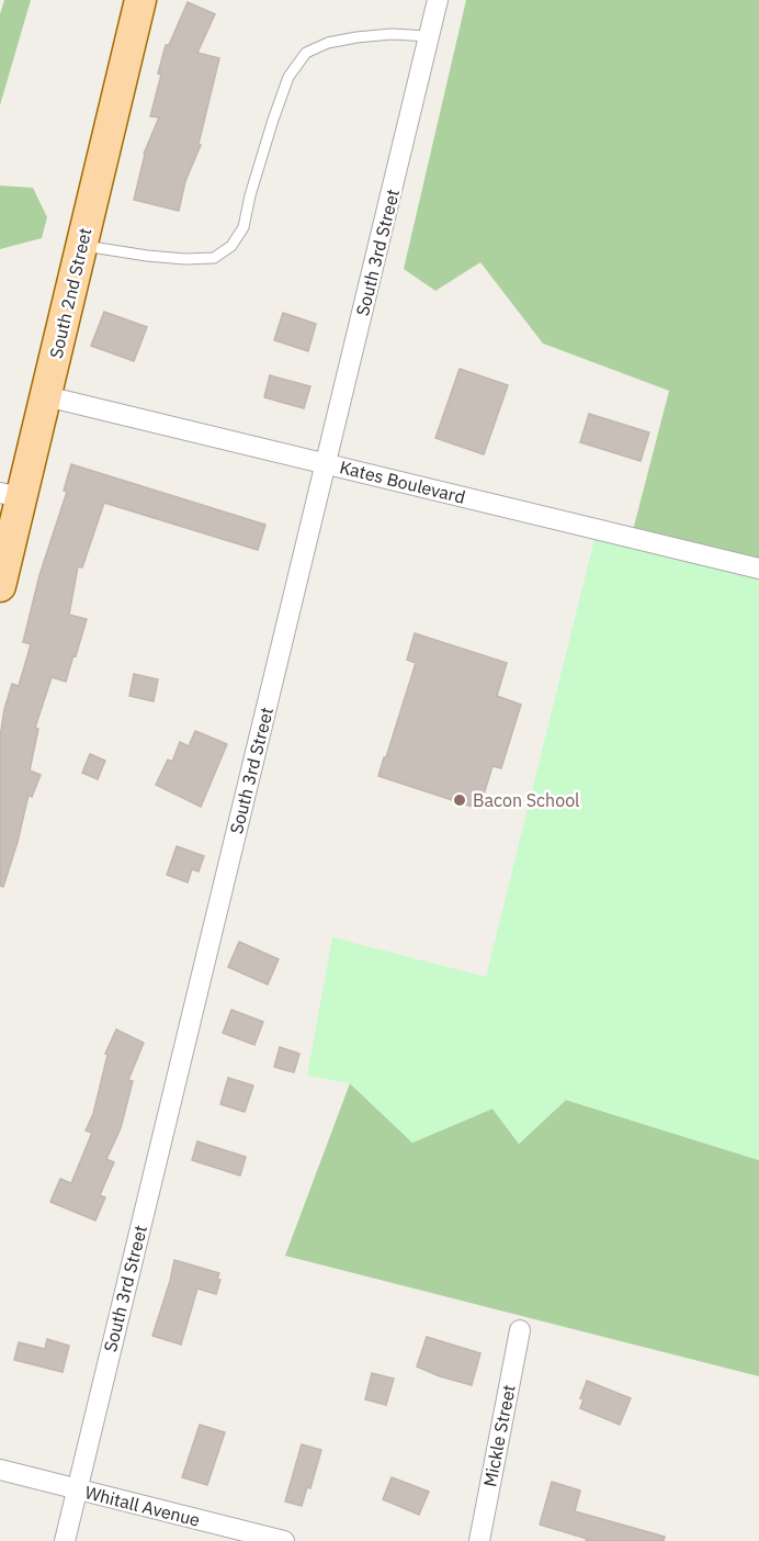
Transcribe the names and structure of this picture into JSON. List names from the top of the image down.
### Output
{
  "streets": {
    "main road": ["South 2nd Street"],
    "street": [
      "South 3rd Street",
      "Kates Boulevard",
      "Mickle Street",
      "Whitall Avenue"
    ]
  },
  "crossings": [
    ["South 3rd Street", "Kates Boulevard"],
    ["South 3rd Street", "Whitall Avenue"],
    ["South 2nd Street", "Kates Boulevard"]
  ],
  "places": ["Bacon School"]
}
